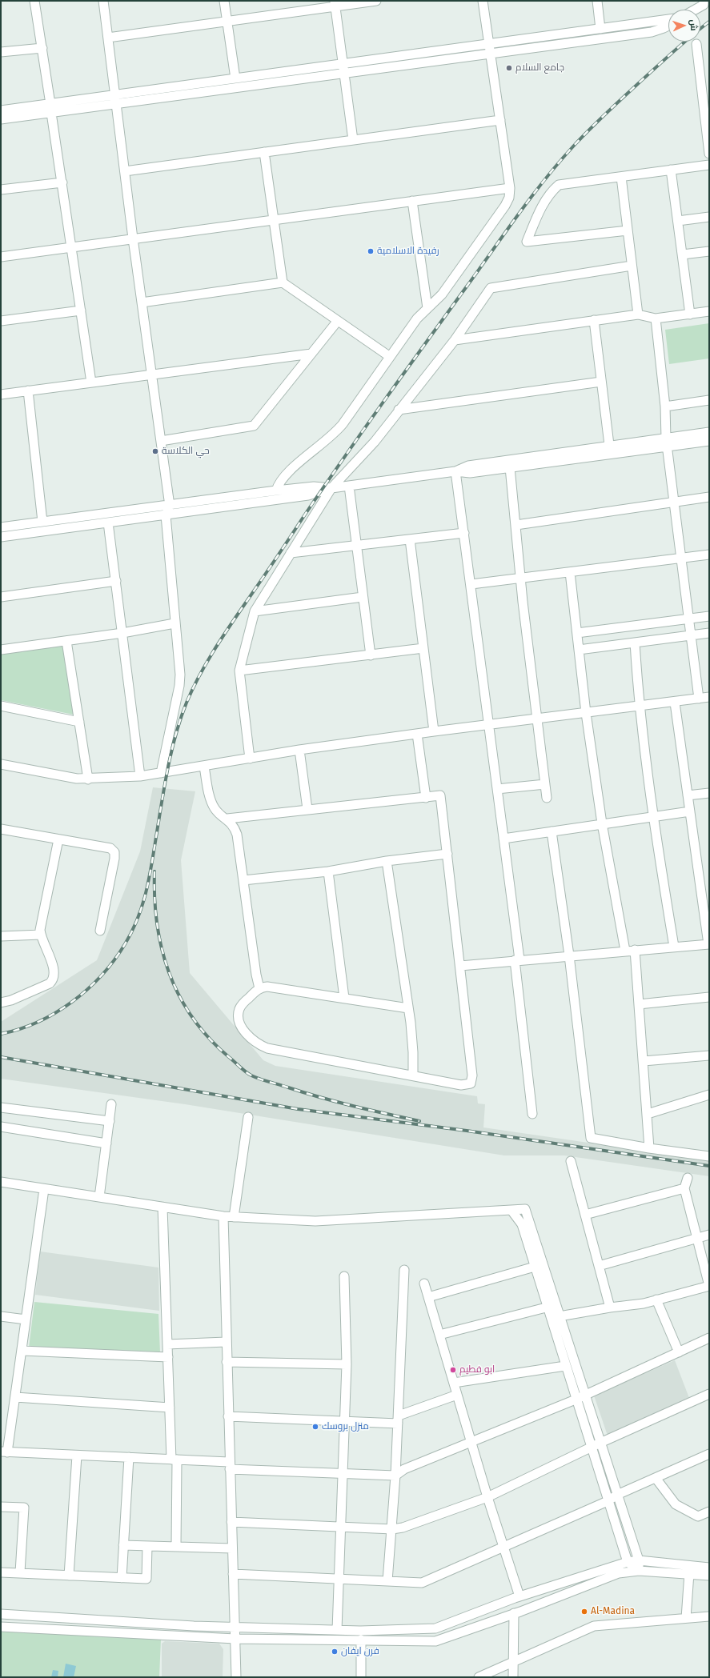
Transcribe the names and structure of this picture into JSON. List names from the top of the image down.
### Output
{
  "places": [
    "جامع السلام",
    "رفيدة الاسلامية",
    "حي الكلاسة",
    "ابو فطيم",
    "منزل بروسك",
    "Al-Madina",
    "فرن ايفان"
  ],
  "north": "right"
}
